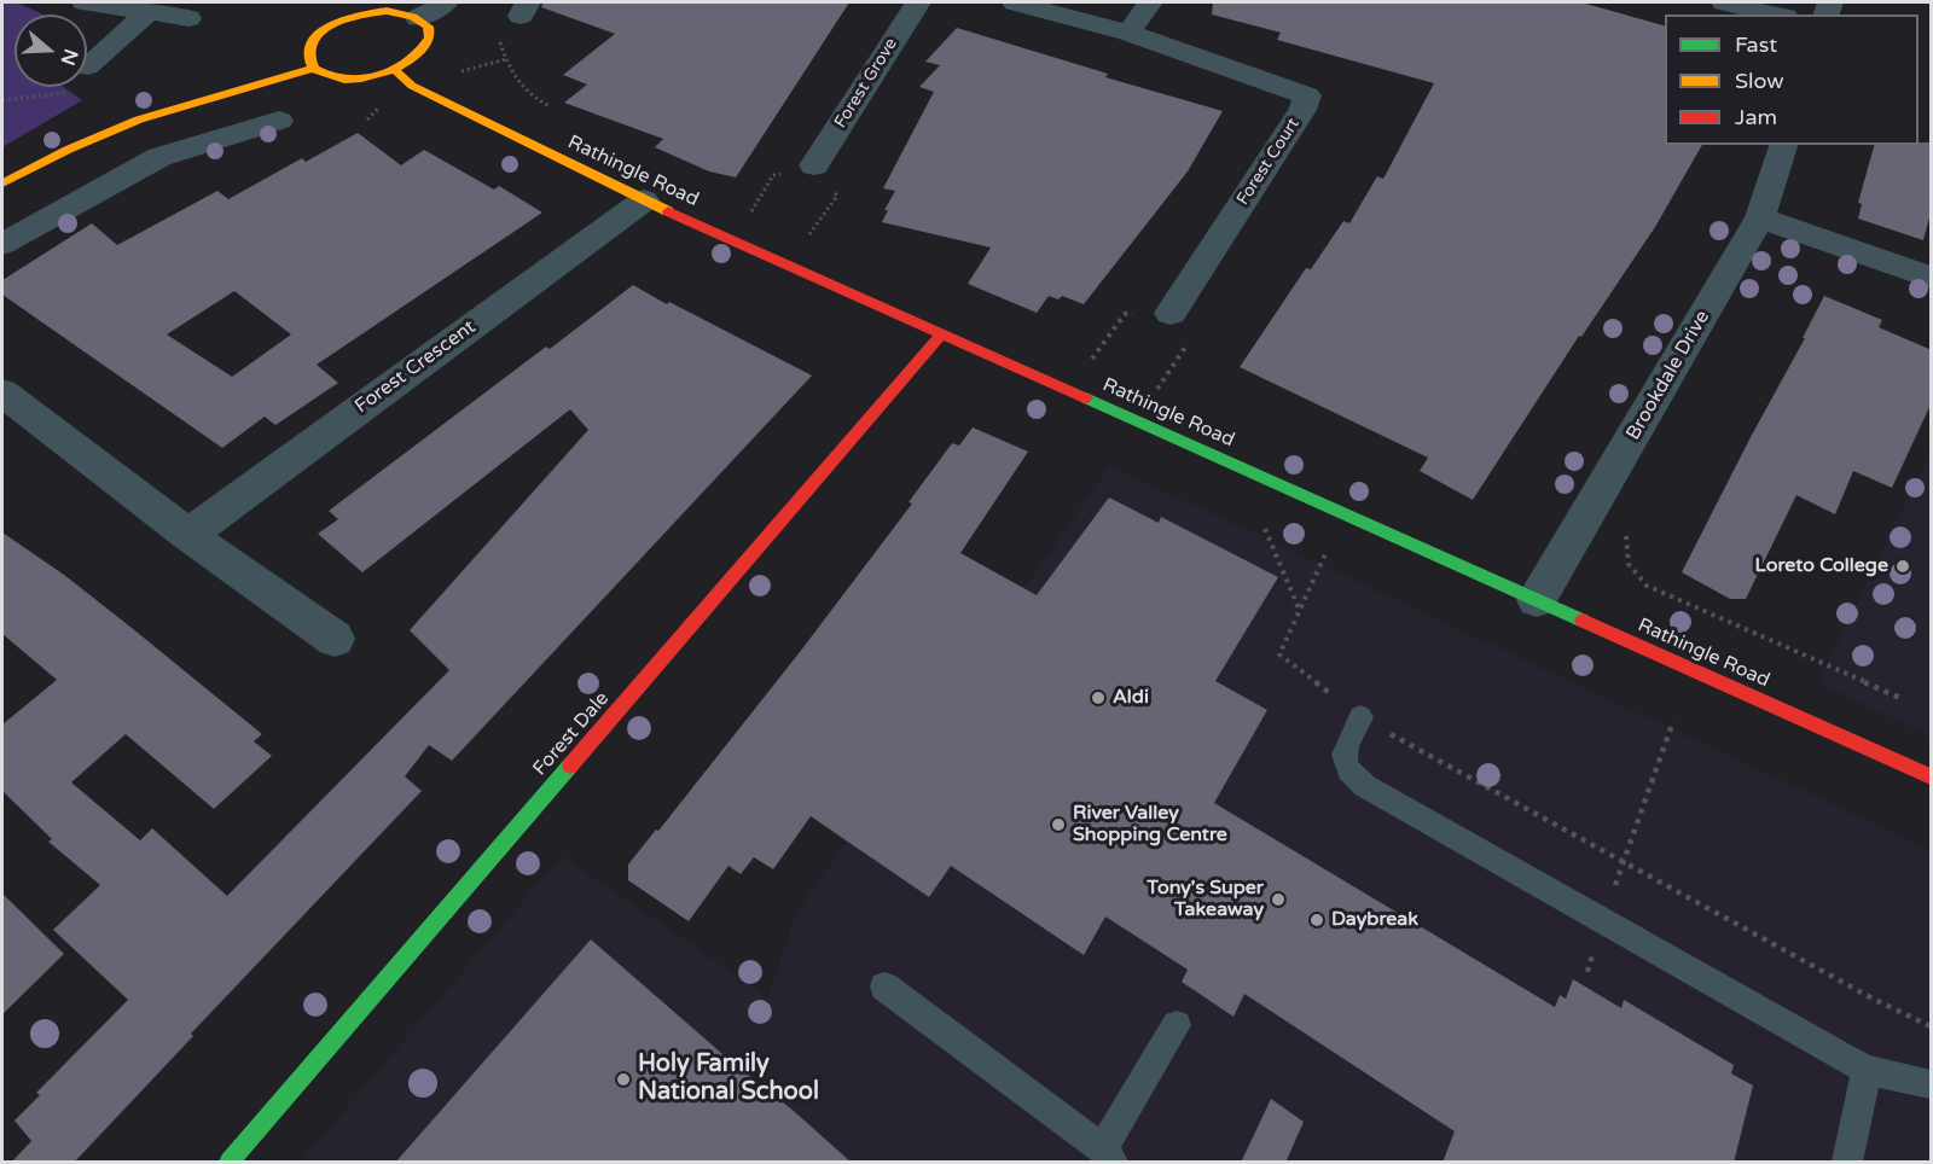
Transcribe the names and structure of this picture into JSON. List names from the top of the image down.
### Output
{
  "streets": {
    "street": [
      "Forest Grove",
      "Forest Court",
      "Rathingle Road",
      "Forest Crescent",
      "Brookdale Drive",
      "Forest Dale"
    ]
  },
  "crossings": [
    ["Rathingle Road", "Forest Crescent"],
    ["Rathingle Road", "Brookdale Drive"],
    ["Rathingle Road", "Forest Dale"]
  ],
  "places": [
    "Loreto College",
    "Aldi",
    "River Valley Shopping Centre",
    "Tony's Super Takeaway",
    "Daybreak",
    "Holy Family National School"
  ],
  "legend": ["Fast", "Slow", "Jam"],
  "north": "right"
}
